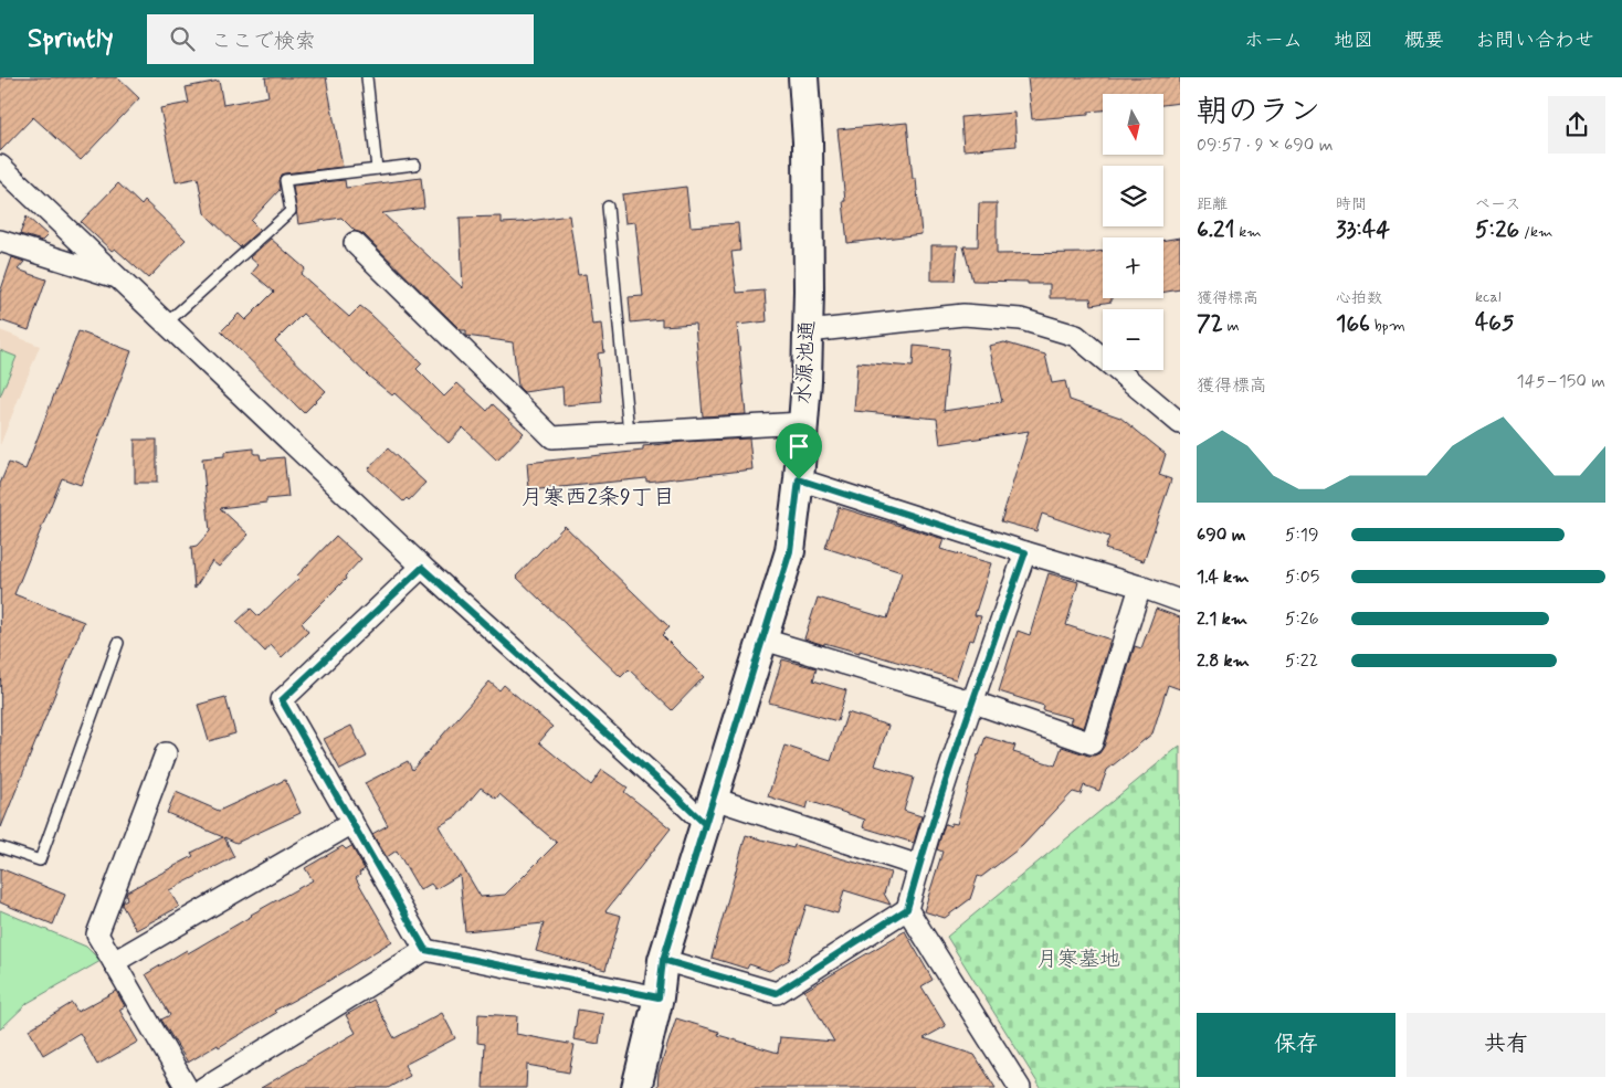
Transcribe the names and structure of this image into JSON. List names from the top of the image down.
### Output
{
  "streets": {
    "street": ["水源池通"]
  },
  "districts": ["月寒西2条9丁目"],
  "parks": ["月寒墓地"],
  "north": "bottom",
  "page": {
    "header": "Sprintly",
    "search": "ここで検索",
    "nav": [
      "ホーム",
      "地図",
      "概要",
      "お問い合わせ"
    ],
    "heading": ["朝のラン", "09:57 · 9 × 690 m"],
    "map_buttons": ["+", "−"],
    "stats": [
      ["距離", "6.21 km"],
      ["時間", "33:44"],
      ["ペース", "5:26 /km"],
      ["獲得標高", "72 m"],
      ["心拍数", "166 bpm"],
      ["kcal", "465"]
    ],
    "chart": ["獲得標高", "145–150 m"],
    "list": [
      {
        "name": "690 m",
        "note": "5:19"
      },
      {
        "name": "1.4 km",
        "note": "5:05"
      },
      {
        "name": "2.1 km",
        "note": "5:26"
      },
      {
        "name": "2.8 km",
        "note": "5:22"
      }
    ],
    "buttons": ["保存", "共有"]
  }
}
